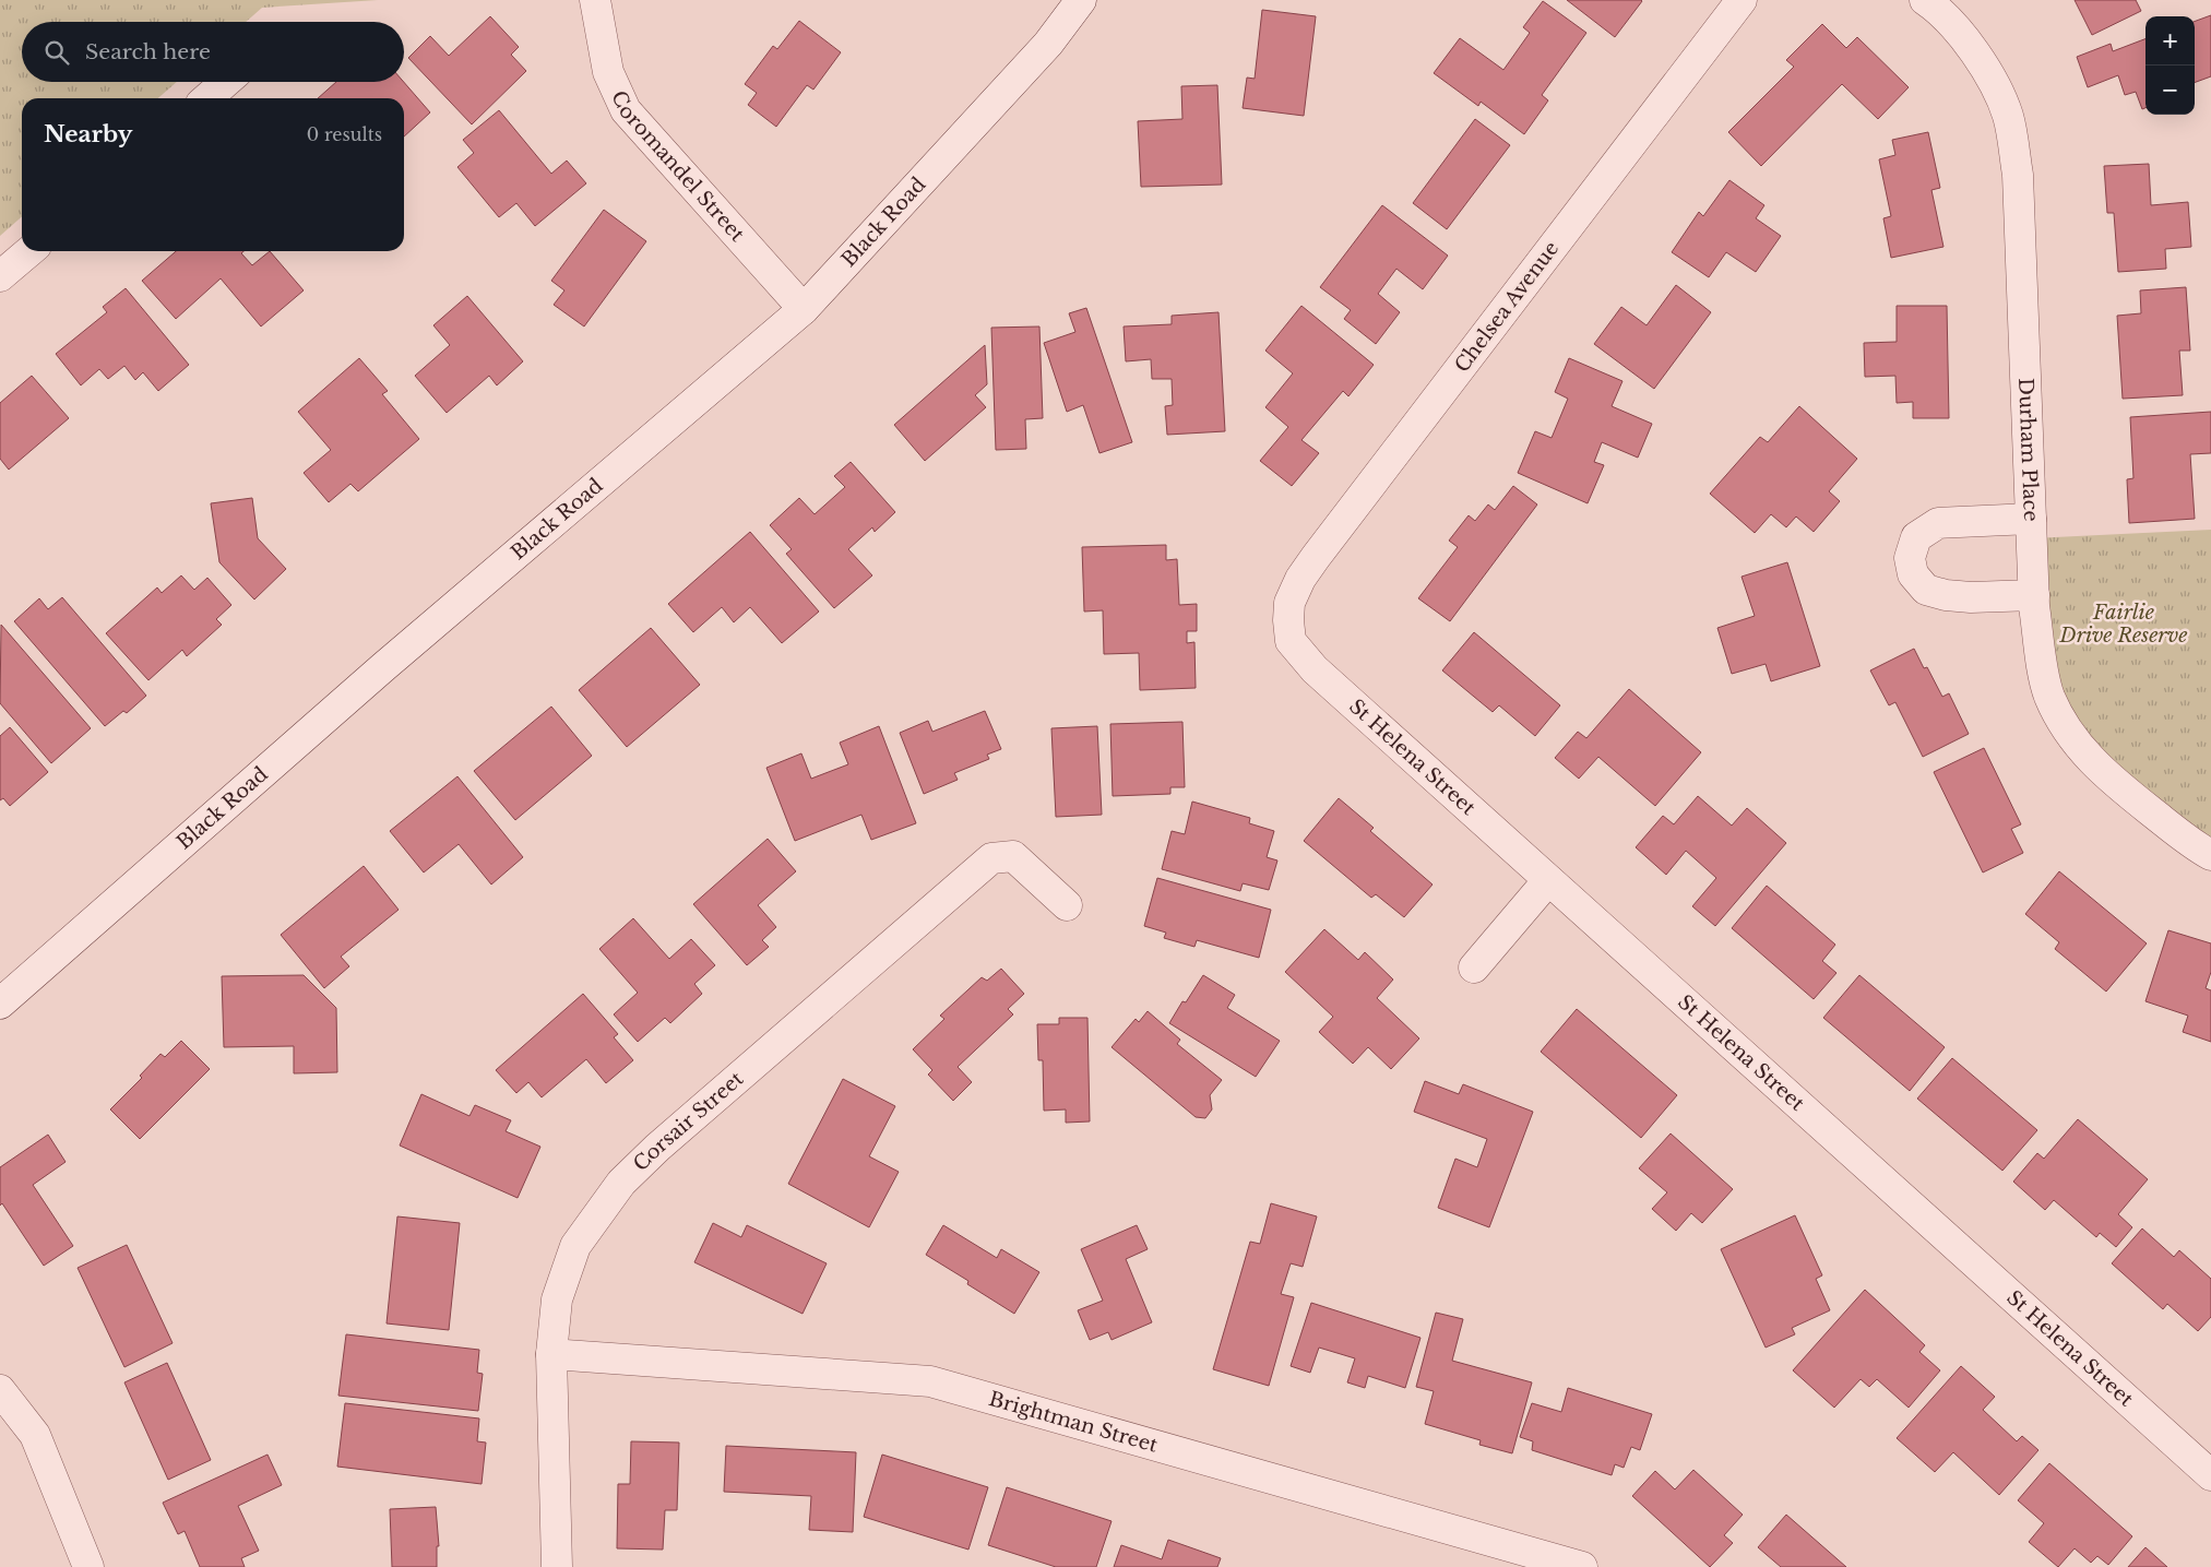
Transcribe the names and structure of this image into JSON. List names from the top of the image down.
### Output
{
  "streets": {
    "street": [
      "Coromandel Street",
      "Black Road",
      "Chelsea Avenue",
      "Durham Place",
      "St Helena Street",
      "Corsair Street",
      "Brightman Street"
    ]
  },
  "crossings": [
    ["Coromandel Street", "Black Road"],
    ["Chelsea Avenue", "St Helena Street"],
    ["Corsair Street", "Brightman Street"]
  ],
  "parks": ["Fairlie Drive Reserve"],
  "page": {
    "map_buttons": ["+", "−"],
    "search": "Search here",
    "heading": ["Nearby", "0 results"]
  }
}
